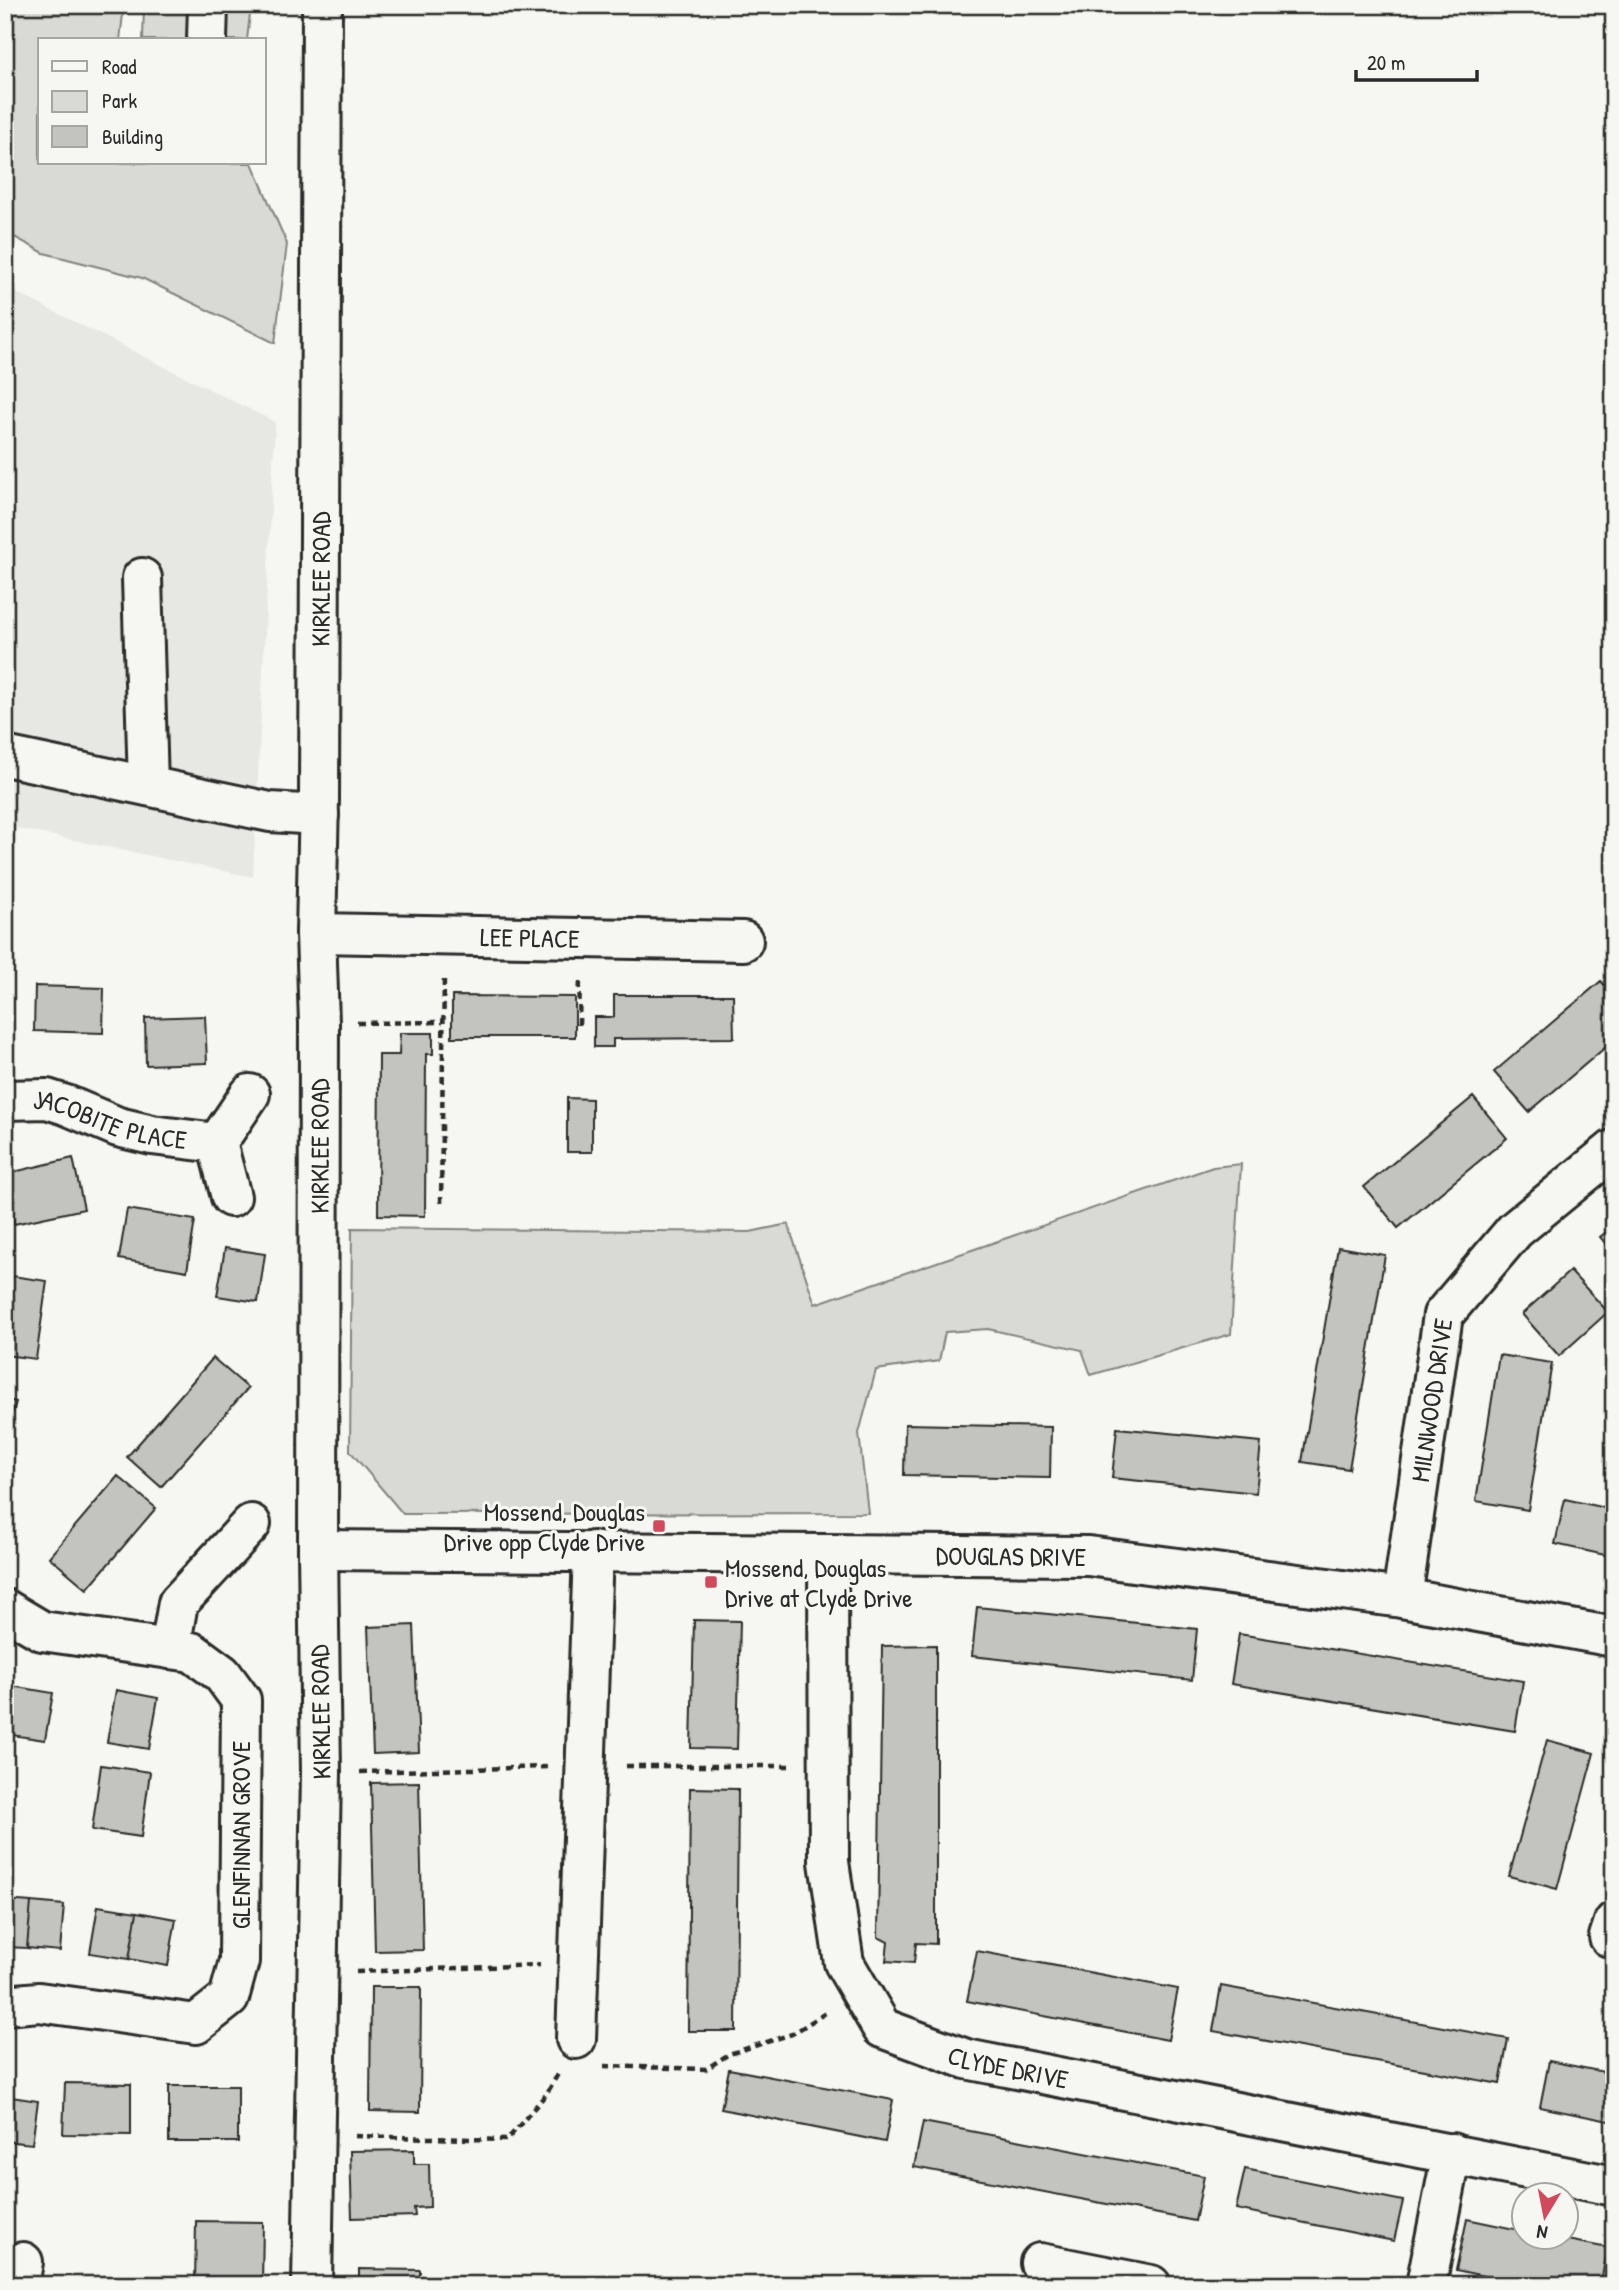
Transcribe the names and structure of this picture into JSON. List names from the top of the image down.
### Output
{
  "streets": {
    "street": [
      "KIRKLEE ROAD",
      "LEE PLACE",
      "JACOBITE PLACE",
      "MILNWOOD DRIVE",
      "DOUGLAS DRIVE",
      "GLENFINNAN GROVE",
      "CLYDE DRIVE"
    ]
  },
  "crossings": [
    ["KIRKLEE ROAD", "LEE PLACE"],
    ["KIRKLEE ROAD", "DOUGLAS DRIVE"],
    ["MILNWOOD DRIVE", "DOUGLAS DRIVE"],
    ["DOUGLAS DRIVE", "CLYDE DRIVE"]
  ],
  "places": {
    "transit": ["Mossend, Douglas Drive opp Clyde Drive", "Mossend, Douglas Drive at Clyde Drive"]
  },
  "legend": ["Road", "Park", "Building"],
  "scale_bar": "20 m",
  "north": "bottom"
}
